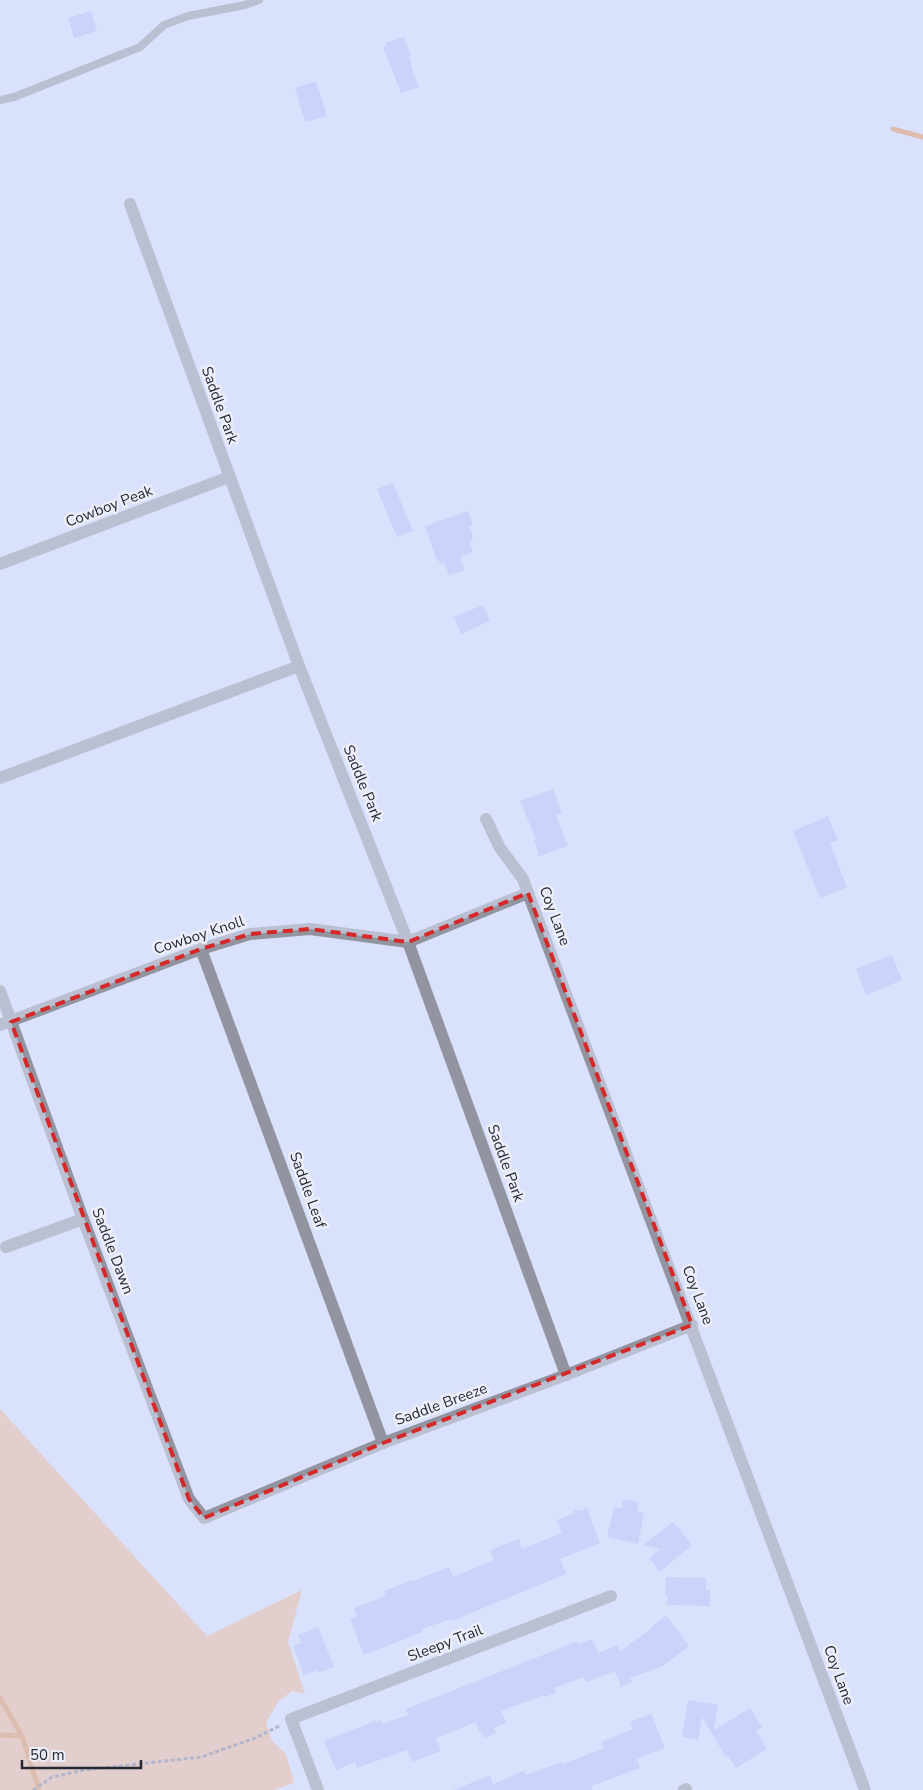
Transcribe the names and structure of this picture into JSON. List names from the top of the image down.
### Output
{
  "streets": {
    "street": [
      "Saddle Park",
      "Cowboy Peak",
      "Coy Lane",
      "Cowboy Knoll",
      "Saddle Leaf",
      "Saddle Dawn",
      "Saddle Breeze",
      "Sleepy Trail"
    ]
  },
  "crossings": [
    ["Saddle Park", "Cowboy Peak"],
    ["Saddle Park", "Cowboy Knoll"],
    ["Saddle Park", "Saddle Breeze"],
    ["Coy Lane", "Cowboy Knoll"],
    ["Coy Lane", "Saddle Breeze"],
    ["Cowboy Knoll", "Saddle Leaf"],
    ["Cowboy Knoll", "Saddle Dawn"],
    ["Saddle Leaf", "Saddle Breeze"],
    ["Saddle Dawn", "Saddle Breeze"]
  ],
  "scale_bar": "50 m"
}
